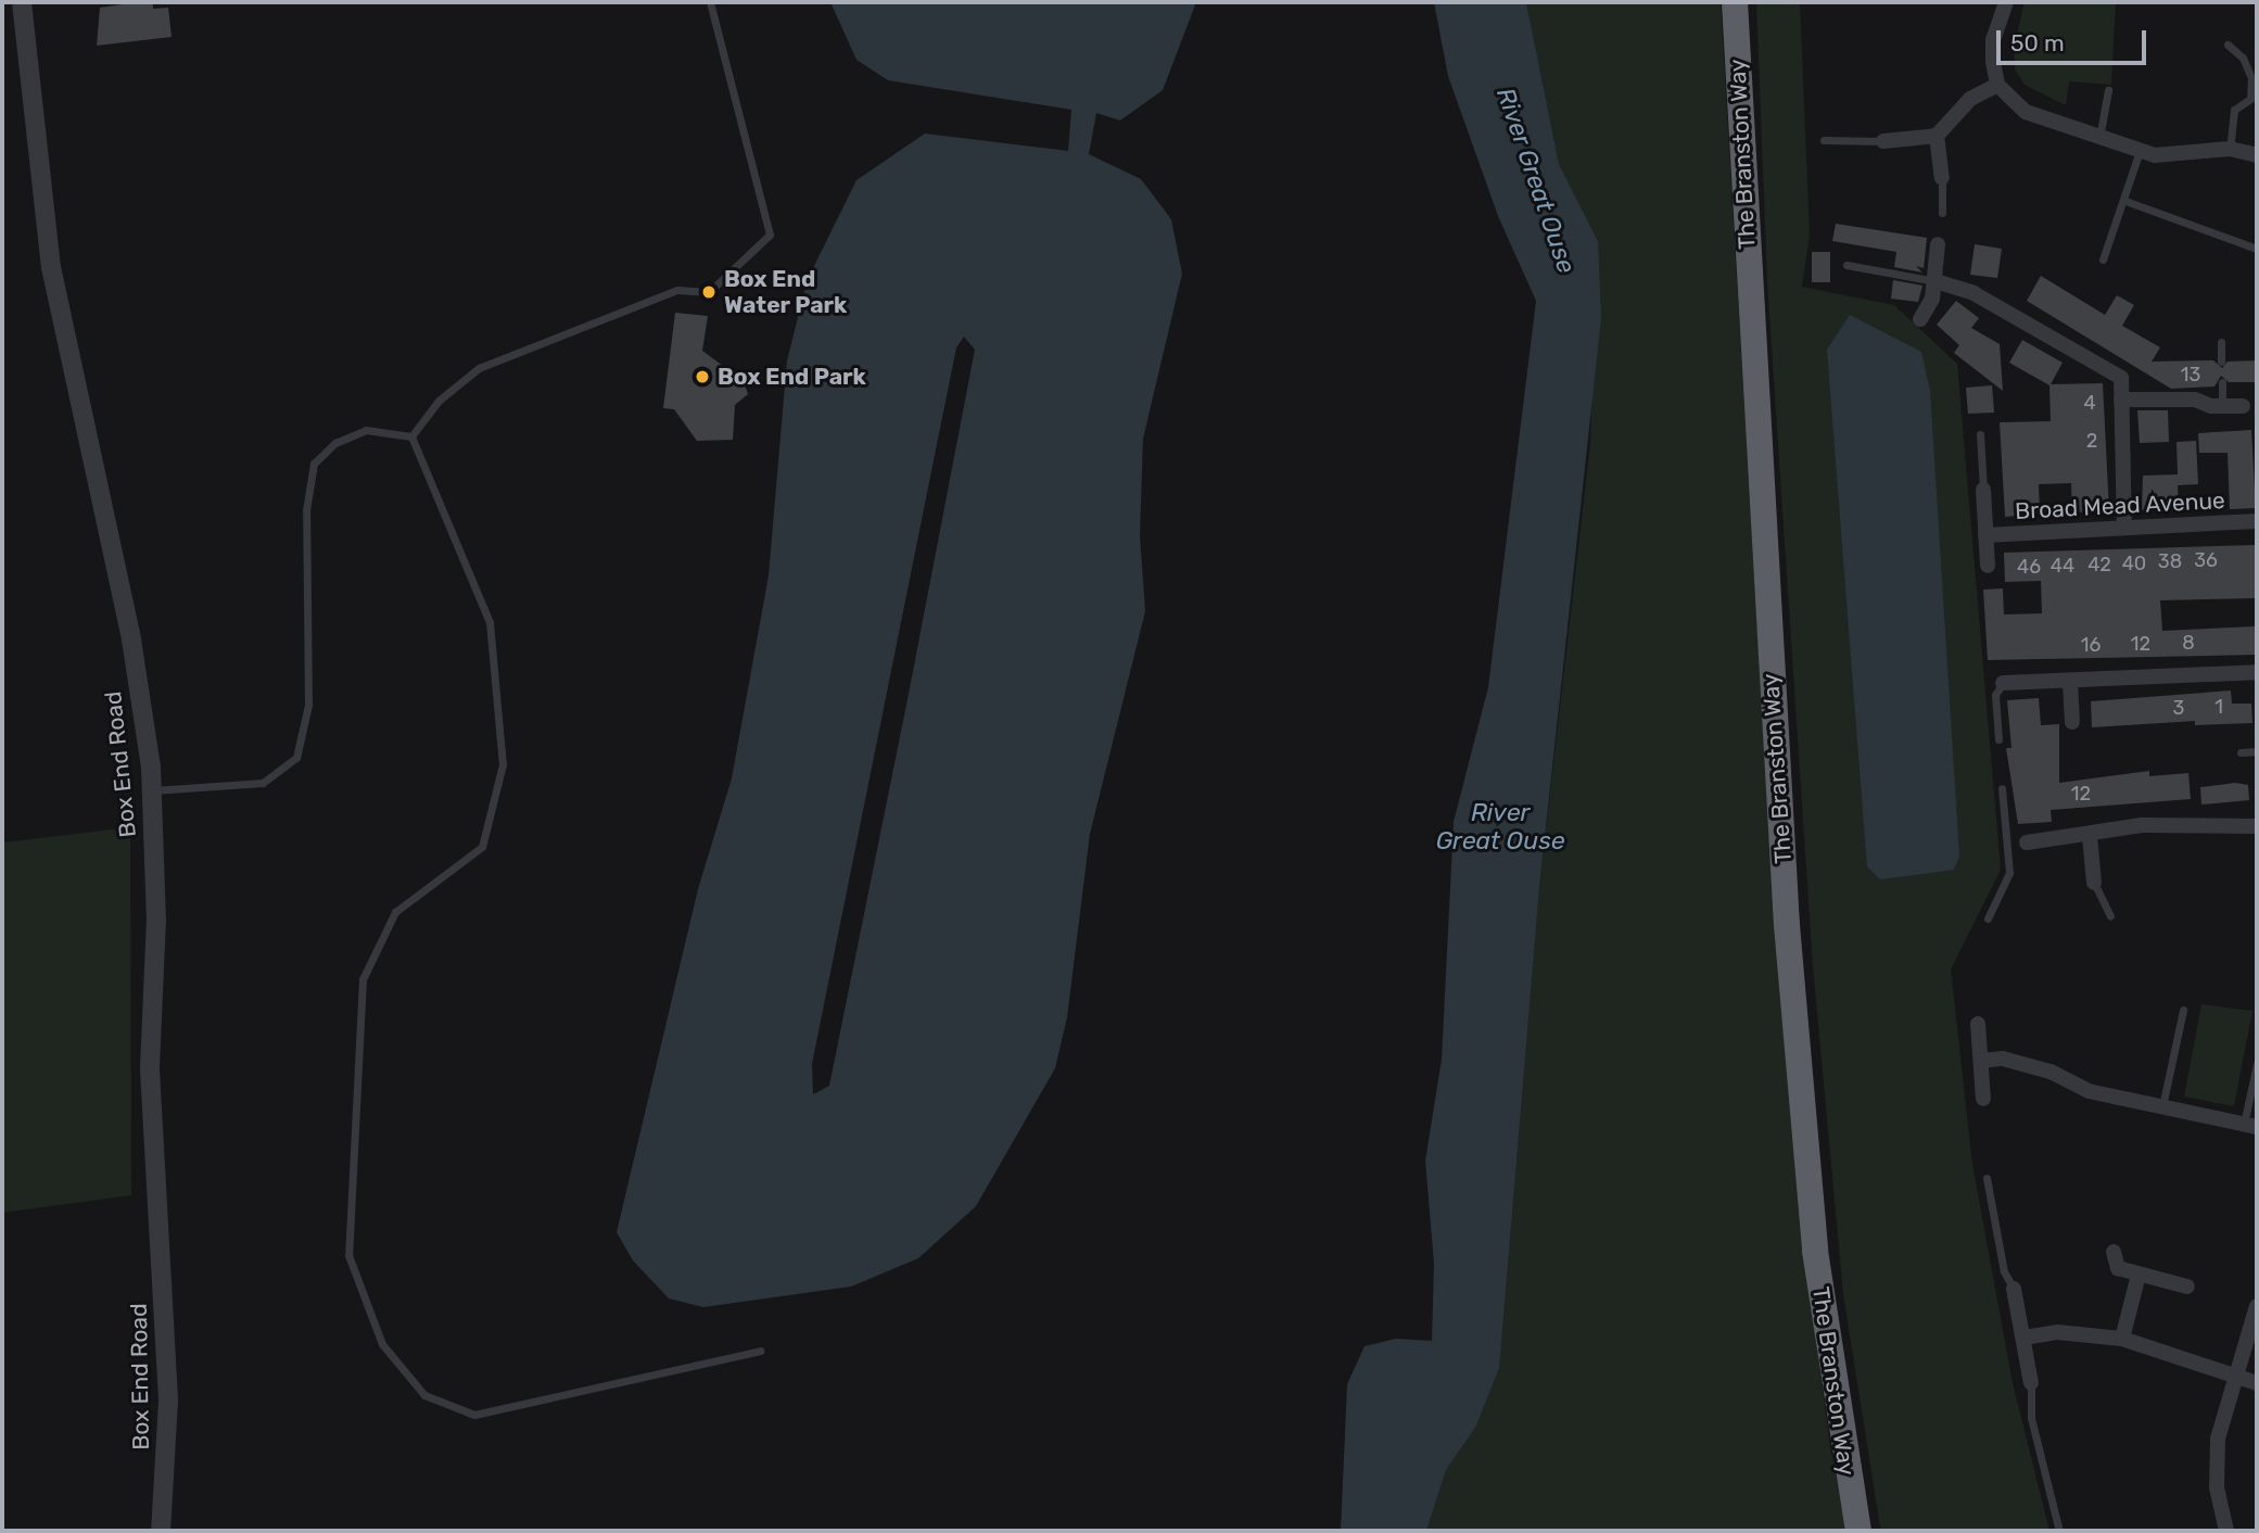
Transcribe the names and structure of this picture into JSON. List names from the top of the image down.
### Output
{
  "streets": {
    "highway": ["The Branston Way"],
    "street": ["Broad Mead Avenue", "Box End Road"]
  },
  "water": ["River Great Ouse"],
  "places": ["Box End Water Park", "Box End Park"],
  "house_numbers": [
    "13",
    "4",
    "2",
    "36",
    "38",
    "40",
    "42",
    "44",
    "46",
    "8",
    "12",
    "16",
    "1",
    "3",
    "12"
  ],
  "scale_bar": "50 m"
}
